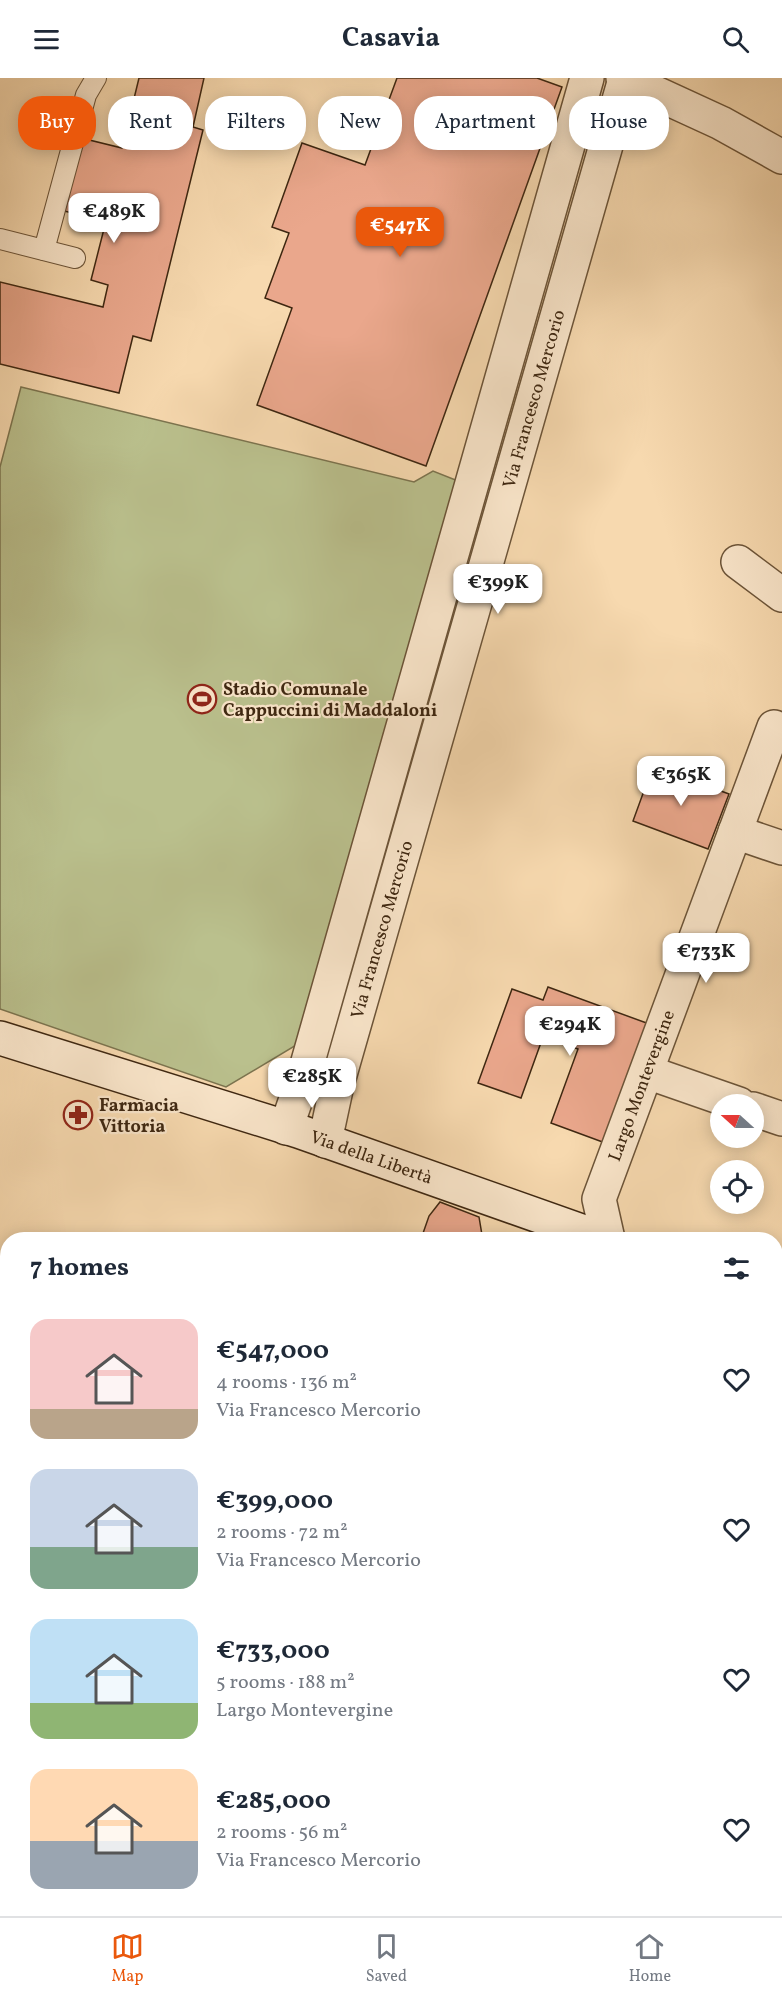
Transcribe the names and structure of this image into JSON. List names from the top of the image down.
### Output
{
  "streets": {
    "street": ["Via Francesco Mercorio", "Largo Montevergine", "Via della Libertà"]
  },
  "crossings": [
    ["Via Francesco Mercorio", "Via della Libertà"]
  ],
  "places": {
    "sports": ["Stadio Comunale Cappuccini di Maddaloni"],
    "pharmacy": ["Farmacia Vittoria"]
  },
  "north": "left",
  "page": {
    "header": "Casavia",
    "chip": [
      "Buy",
      "Rent",
      "Filters",
      "New",
      "Apartment",
      "House"
    ],
    "price": [
      "€489K",
      "€547K",
      "€399K",
      "€365K",
      "€733K",
      "€294K",
      "€285K"
    ],
    "heading": "7 homes",
    "list": [
      {
        "name": "€547,000",
        "note": "4 rooms · 136 m² · Via Francesco Mercorio"
      },
      {
        "name": "€399,000",
        "note": "2 rooms · 72 m² · Via Francesco Mercorio"
      },
      {
        "name": "€733,000",
        "note": "5 rooms · 188 m² · Largo Montevergine"
      },
      {
        "name": "€285,000",
        "note": "2 rooms · 56 m² · Via Francesco Mercorio"
      }
    ],
    "tabs": ["Map", "Saved", "Home"]
  }
}
